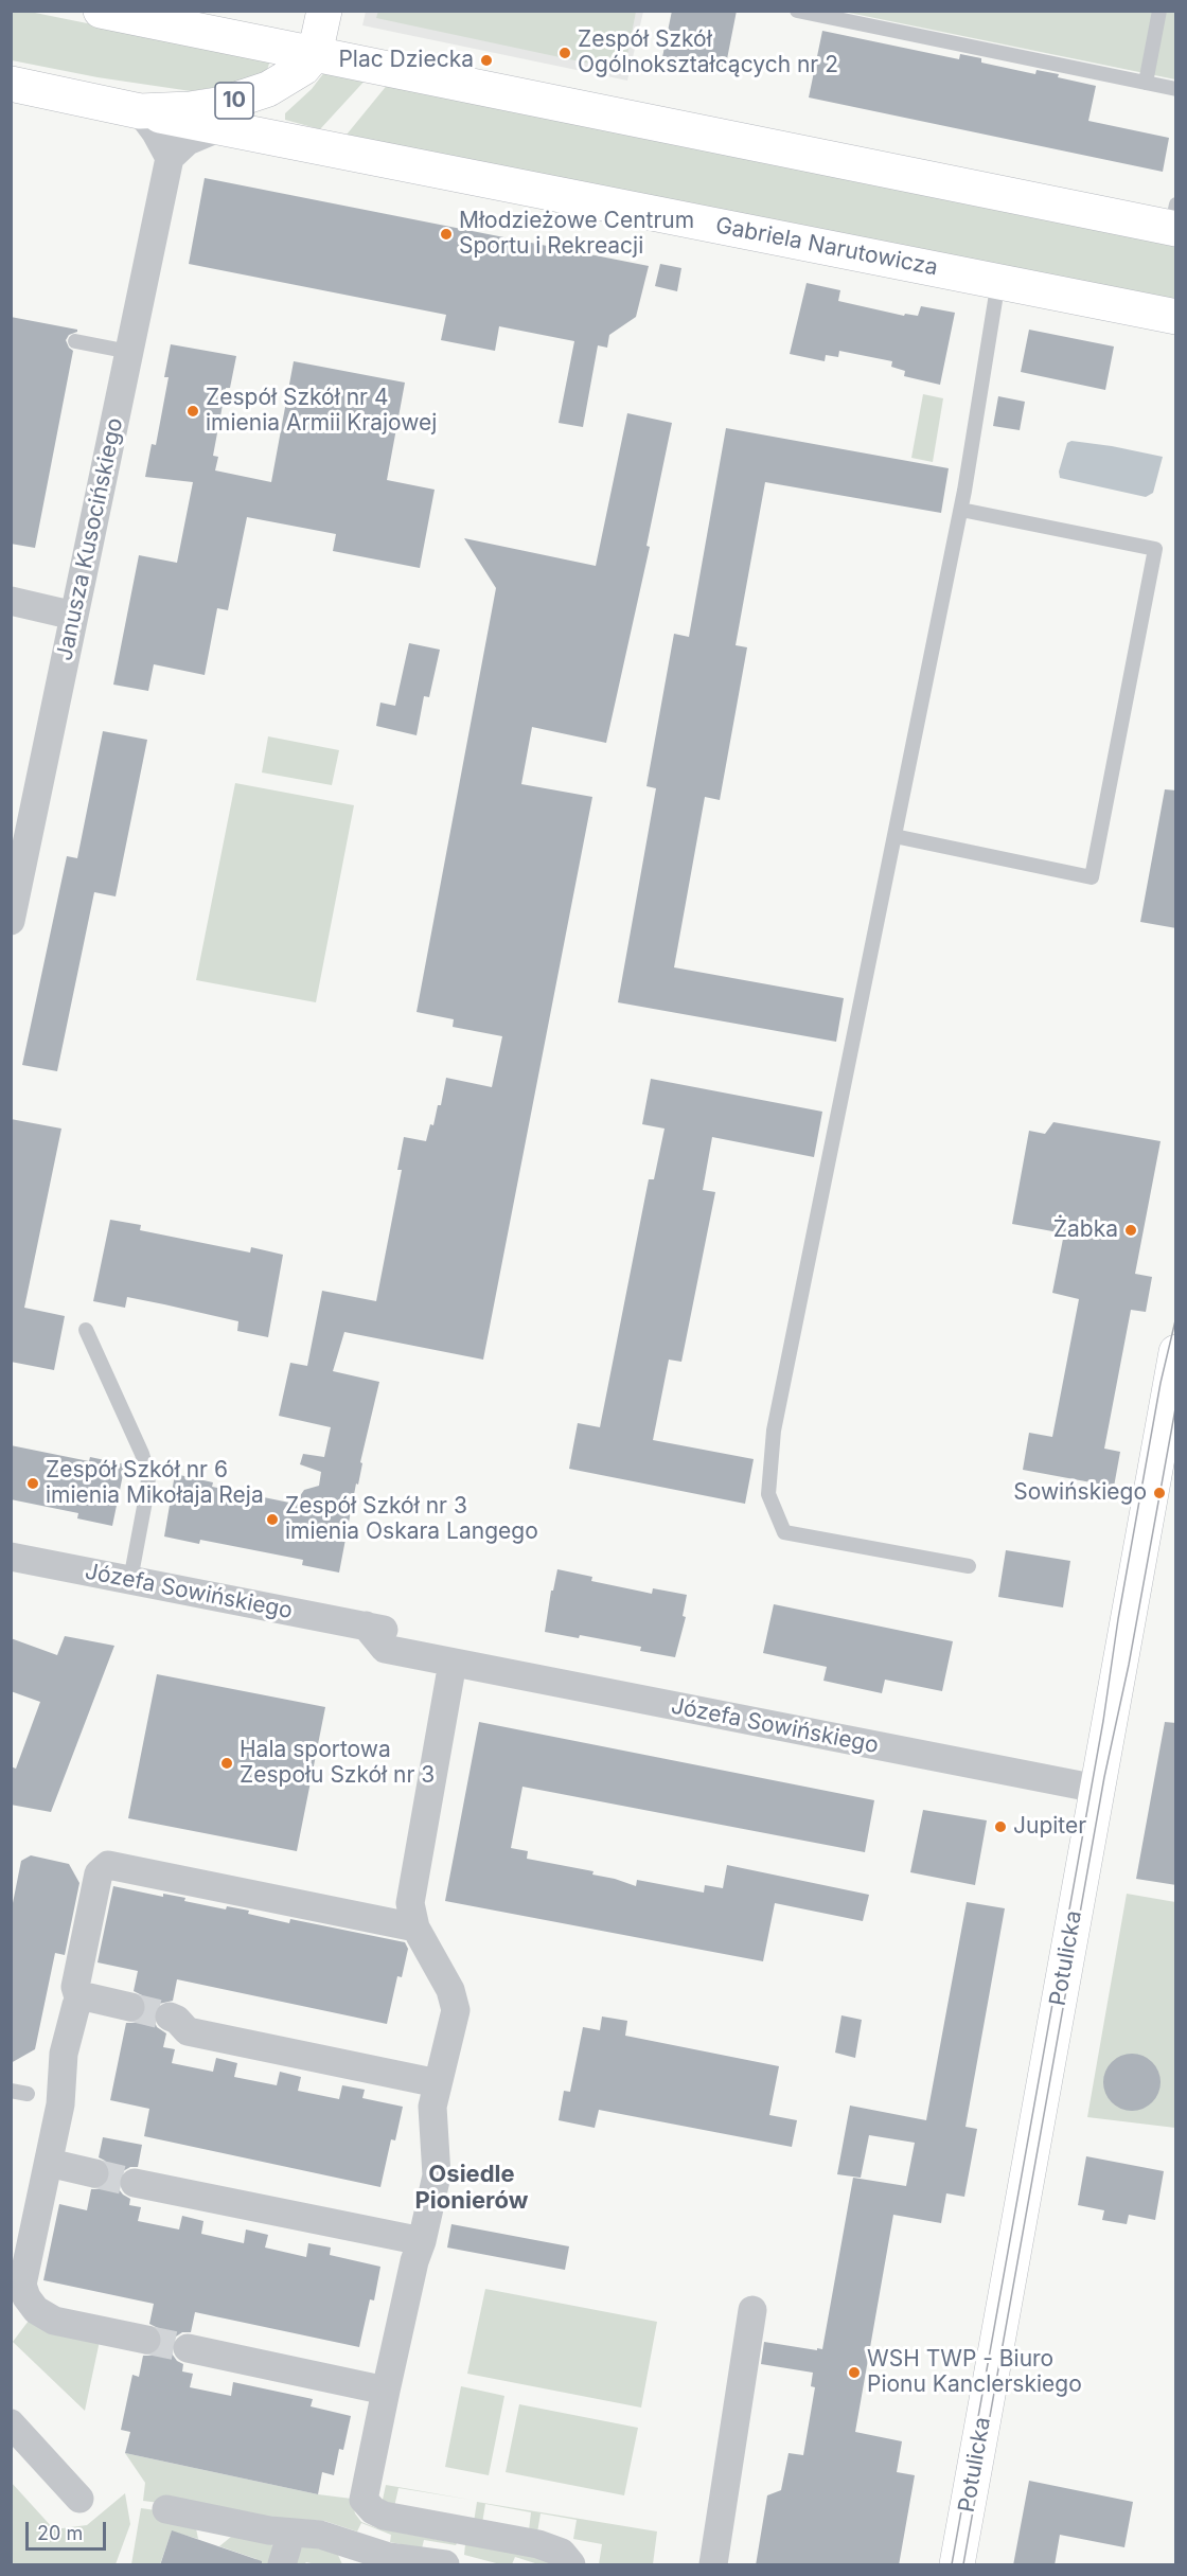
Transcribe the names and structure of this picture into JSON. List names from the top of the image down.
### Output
{
  "streets": {
    "street": [
      "10",
      "Gabriela Narutowicza",
      "Janusza Kusocińskiego",
      "Józefa Sowińskiego",
      "Potulicka"
    ]
  },
  "crossings": [
    ["Józefa Sowińskiego", "Potulicka"]
  ],
  "districts": ["Osiedle Pionierów"],
  "places": [
    "Zespół Szkół Ogólnokształcących nr 2",
    "Plac Dziecka",
    "Młodzieżowe Centrum Sportu i Rekreacji",
    "Zespół Szkół nr 4 imienia Armii Krajowej",
    "Żabka",
    "Zespół Szkół nr 6 imienia Mikołaja Reja",
    "Sowińskiego",
    "Zespół Szkół nr 3 imienia Oskara Langego",
    "Hala sportowa Zespołu Szkół nr 3",
    "Jupiter",
    "WSH TWP - Biuro Pionu Kanclerskiego"
  ],
  "scale_bar": "20 m"
}
